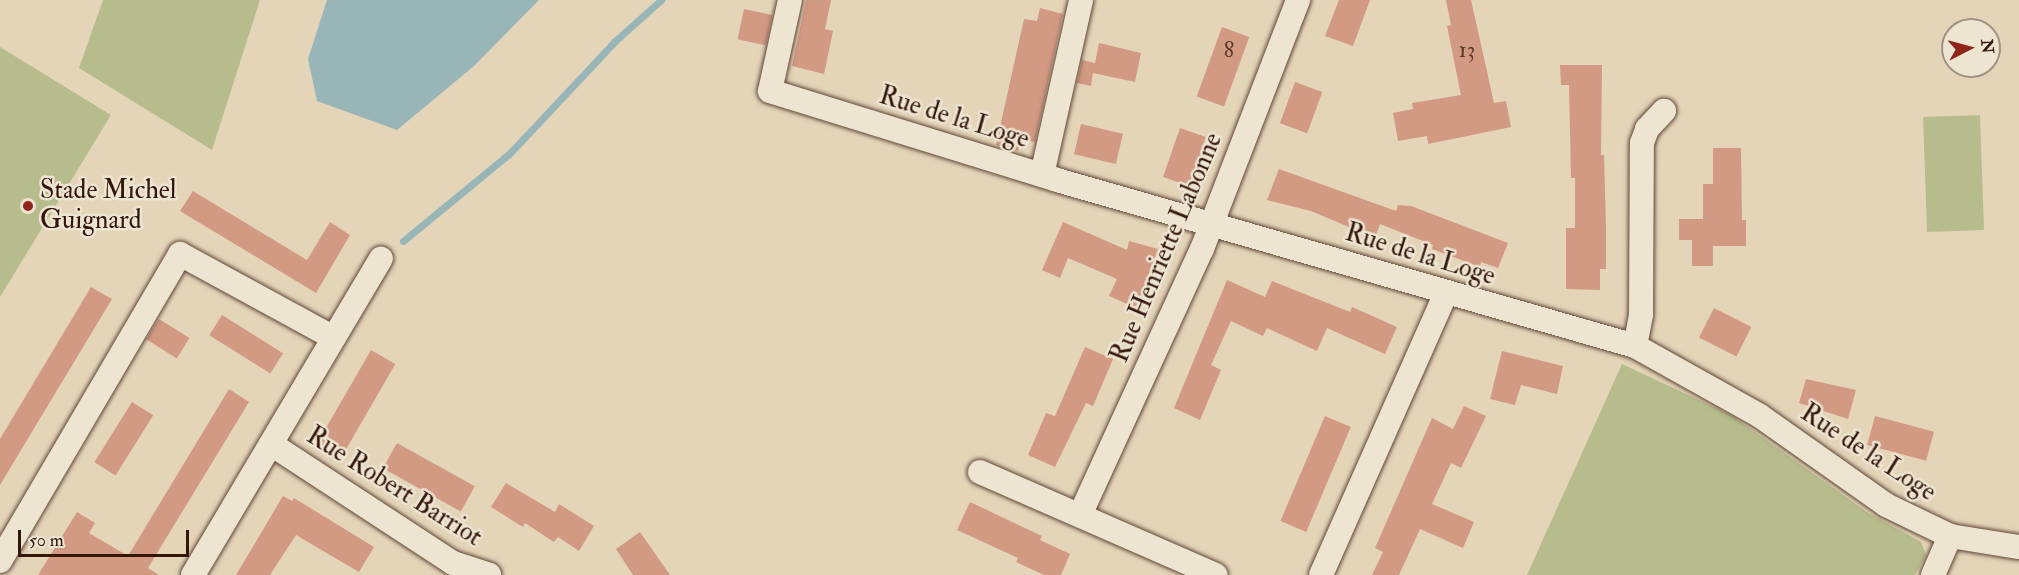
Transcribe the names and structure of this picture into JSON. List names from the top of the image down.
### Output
{
  "streets": {
    "street": ["Rue de la Loge", "Rue Henriette Labonne", "Rue Robert Barriot"]
  },
  "crossings": [
    ["Rue de la Loge", "Rue Henriette Labonne"]
  ],
  "places": ["Stade Michel Guignard"],
  "house_numbers": ["8", "13"],
  "scale_bar": "50 m",
  "north": "right"
}
